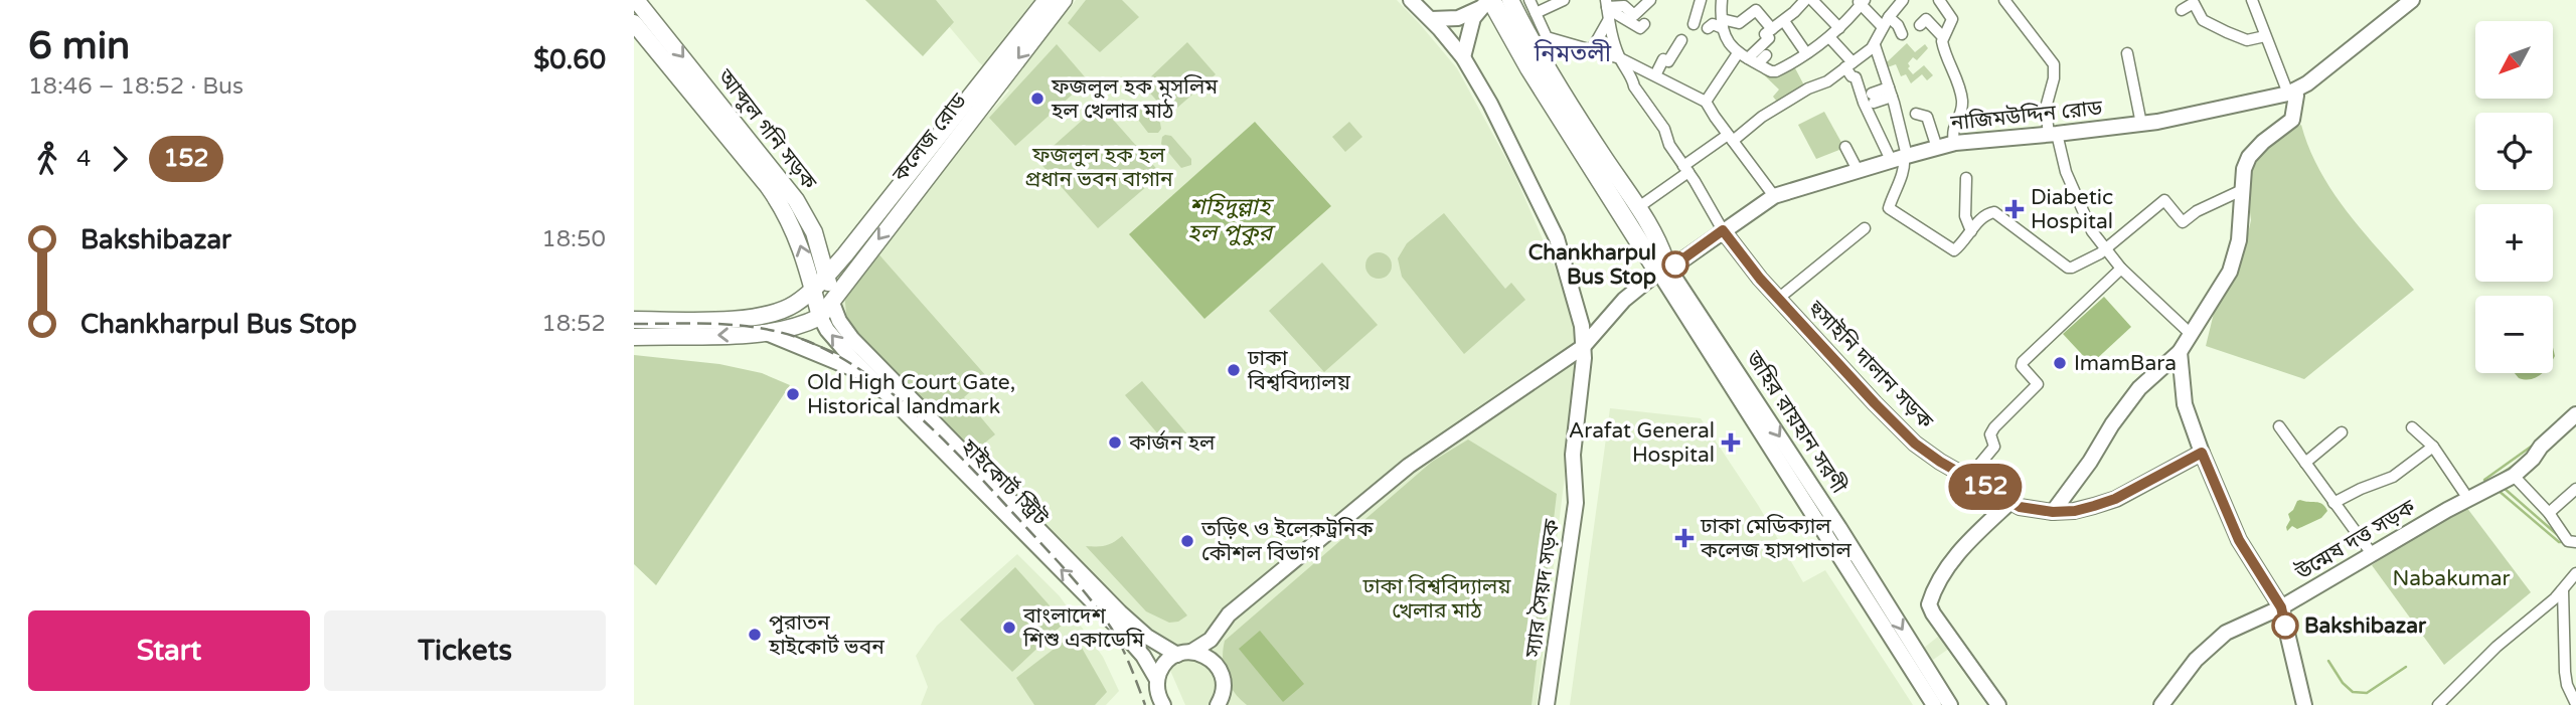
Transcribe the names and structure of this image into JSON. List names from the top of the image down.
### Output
{
  "streets": {
    "main road": [
      "নাজিমউদ্দিন রোড",
      "আব্দুল গনি সড়ক",
      "কলেজ রোড",
      "হুসাইনি দালান সড়ক",
      "জহির রায়হান সরণী",
      "হাইকোর্ট স্ট্রিট",
      "উন্মেষ দত্ত সড়ক",
      "স্যার সৈয়দ সড়ক"
    ]
  },
  "crossings": [
    ["নাজিমউদ্দিন রোড", "হুসাইনি দালান সড়ক"],
    ["নাজিমউদ্দিন রোড", "জহির রায়হান সরণী"],
    ["নাজিমউদ্দিন রোড", "স্যার সৈয়দ সড়ক"],
    ["আব্দুল গনি সড়ক", "কলেজ রোড"],
    ["আব্দুল গনি সড়ক", "হাইকোর্ট স্ট্রিট"],
    ["কলেজ রোড", "হাইকোর্ট স্ট্রিট"]
  ],
  "districts": ["নিমতলী"],
  "water": ["শহিদুল্লাহ হল পুকুর"],
  "parks": ["ফজলুল হক হল প্রধান ভবন বাগান", "Nabakumar", "ঢাকা বিশ্ববিদ্যালয় খেলার মাঠ"],
  "places": {
    "other": [
      "ফজলুল হক মুসলিম হল খেলার মাঠ",
      "Chankharpul Bus Stop",
      "ImamBara",
      "ঢাকা বিশ্ববিদ্যালয়",
      "Old High Court Gate, Historical landmark",
      "কার্জন হল",
      "তড়িৎ ও ইলেকট্রনিক কৌশল বিভাগ",
      "Bakshibazar",
      "বাংলাদেশ শিশু একাডেমি",
      "পুরাতন হাইকোর্ট ভবন"
    ],
    "health": ["Diabetic Hospital", "Arafat General Hospital", "ঢাকা মেডিক্যাল কলেজ হাসপাতাল"]
  },
  "lines": ["bus line 152"],
  "north": "bottom left",
  "page": {
    "heading": ["6 min", "18:46 – 18:52 · Bus", "$0.60"],
    "on_map": "152",
    "map_buttons": ["+", "−"],
    "legs": ["4", "152"],
    "list": [
      {
        "name": "Bakshibazar",
        "value": "18:50"
      },
      {
        "name": "Chankharpul Bus Stop",
        "value": "18:52"
      }
    ],
    "buttons": ["Start", "Tickets"]
  }
}
